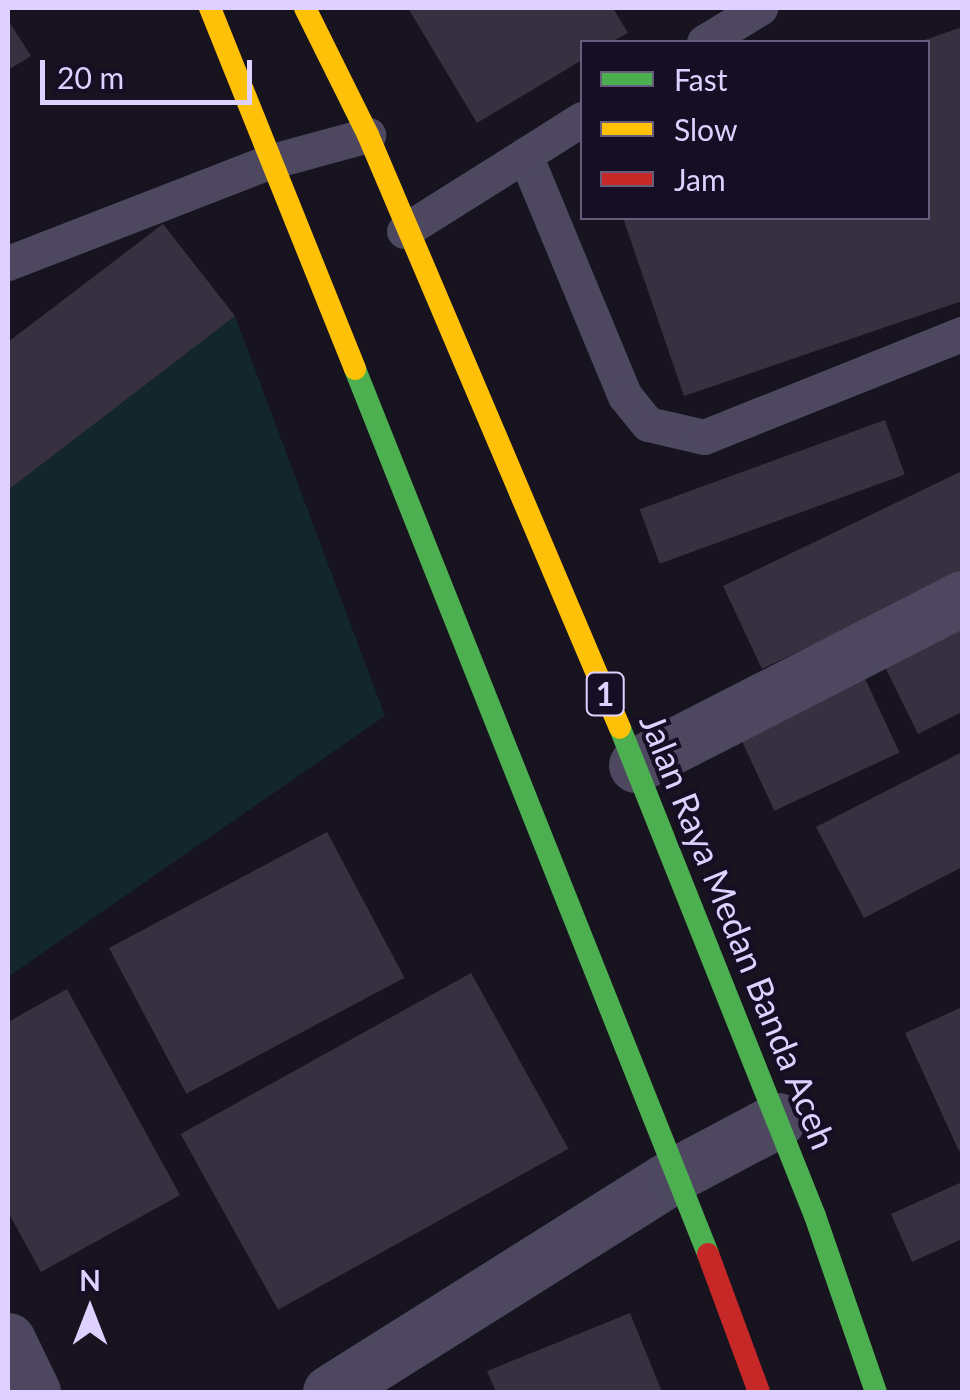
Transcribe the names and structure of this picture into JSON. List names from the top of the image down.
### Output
{
  "streets": {
    "highway": ["1", "Jalan Raya Medan Banda Aceh"]
  },
  "legend": ["Fast", "Slow", "Jam"],
  "scale_bar": "20 m",
  "north": "top"
}
